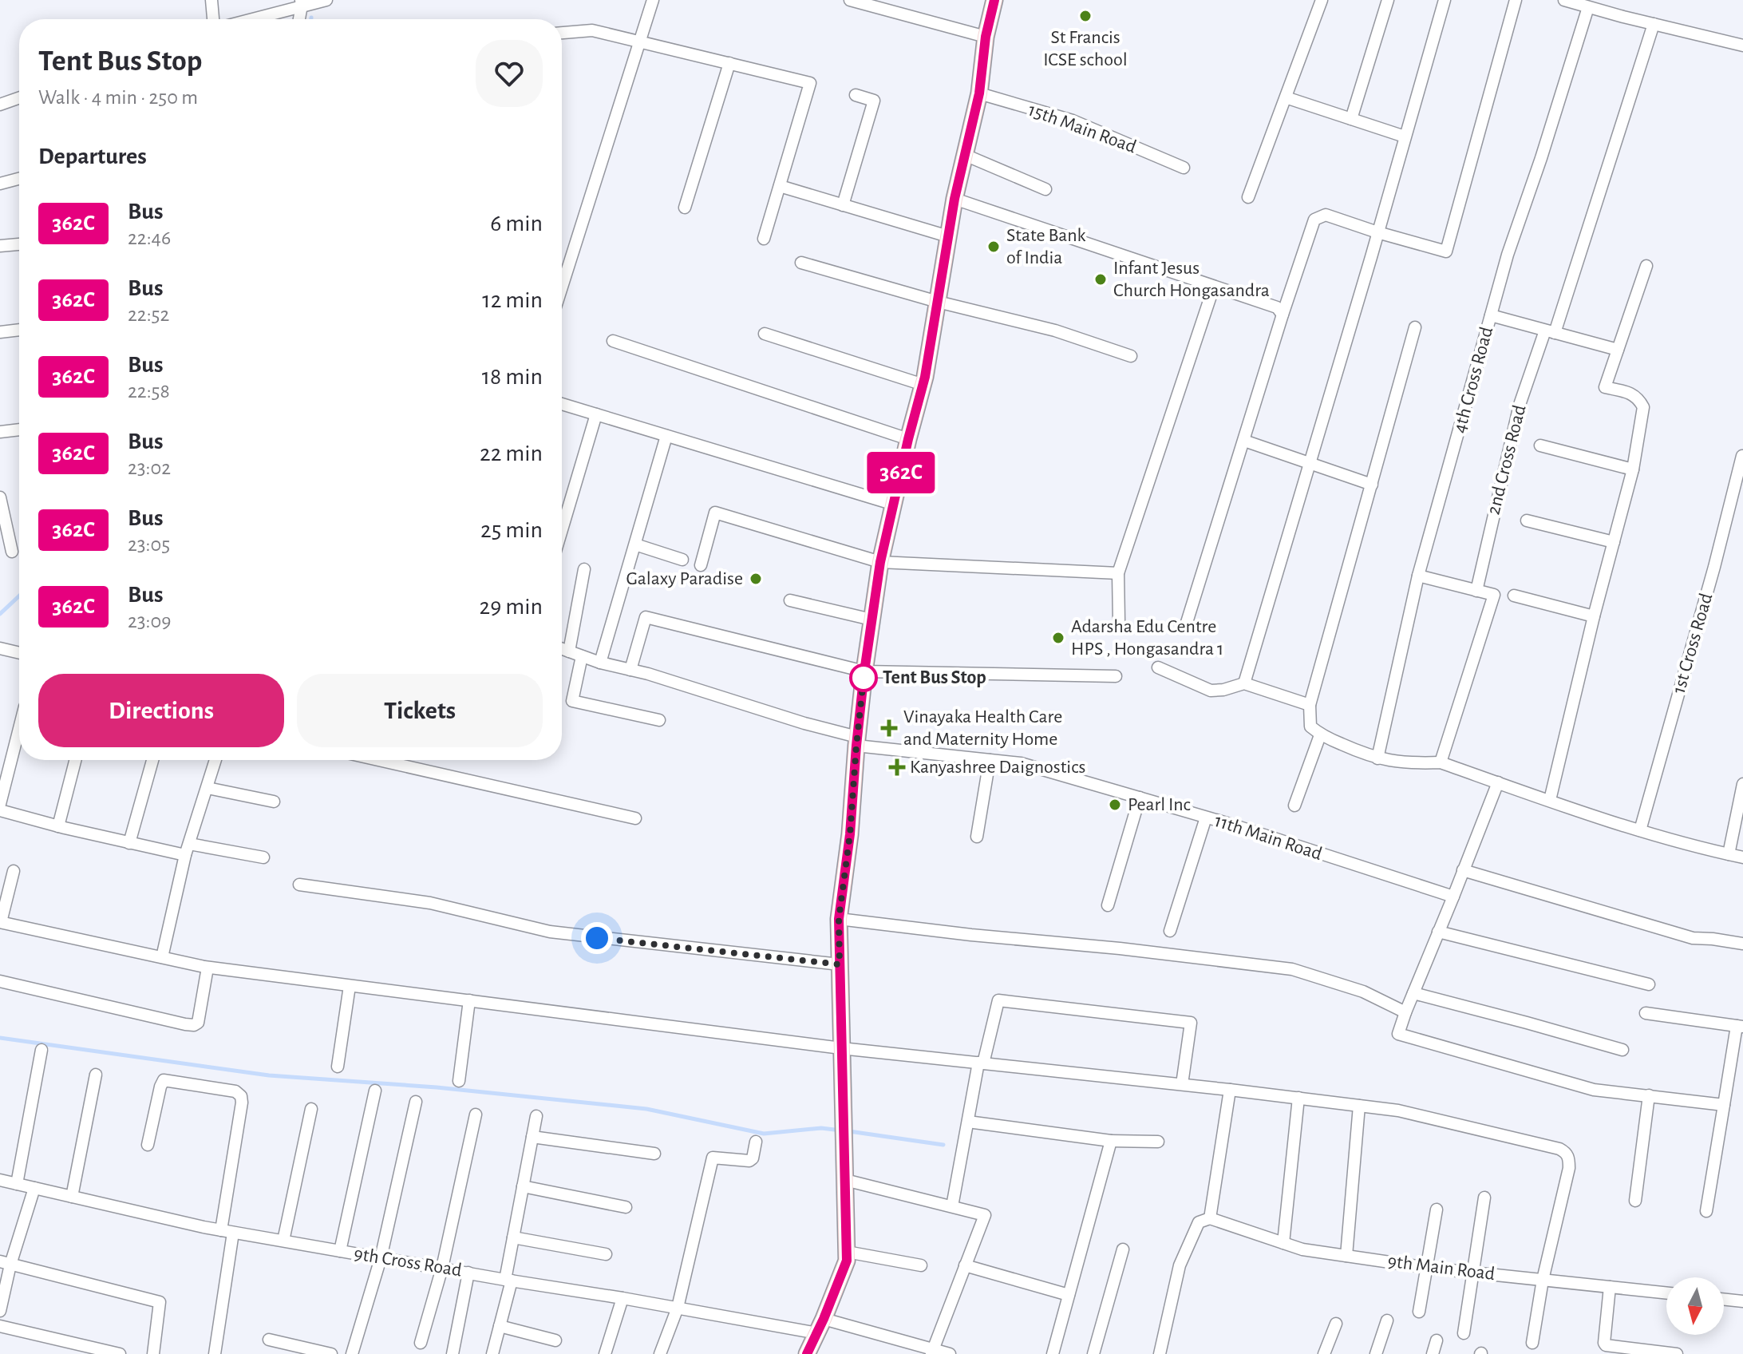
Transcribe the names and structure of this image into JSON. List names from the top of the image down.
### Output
{
  "streets": {
    "street": [
      "15th Main Road",
      "4th Cross Road",
      "2nd Cross Road",
      "1st Cross Road",
      "11th Main Road",
      "9th Cross Road",
      "9th Main Road"
    ]
  },
  "places": {
    "other": [
      "St Francis ICSE school",
      "State Bank of India",
      "Infant Jesus Church Hongasandra",
      "Galaxy Paradise",
      "Adarsha Edu Centre HPS , Hongasandra 1",
      "Tent Bus Stop",
      "Pearl Inc"
    ],
    "health": ["Vinayaka Health Care and Maternity Home", "Kanyashree Daignostics"]
  },
  "lines": ["bus line 362C"],
  "north": "bottom",
  "page": {
    "on_map": "362C",
    "heading": [
      ["Tent Bus Stop", "Walk · 4 min · 250 m"],
      "Departures"
    ],
    "list": [
      {
        "mark": "362C",
        "name": "Bus",
        "note": "22:46",
        "value": "6 min"
      },
      {
        "mark": "362C",
        "name": "Bus",
        "note": "22:52",
        "value": "12 min"
      },
      {
        "mark": "362C",
        "name": "Bus",
        "note": "22:58",
        "value": "18 min"
      },
      {
        "mark": "362C",
        "name": "Bus",
        "note": "23:02",
        "value": "22 min"
      },
      {
        "mark": "362C",
        "name": "Bus",
        "note": "23:05",
        "value": "25 min"
      },
      {
        "mark": "362C",
        "name": "Bus",
        "note": "23:09",
        "value": "29 min"
      }
    ],
    "buttons": ["Directions", "Tickets"]
  }
}
